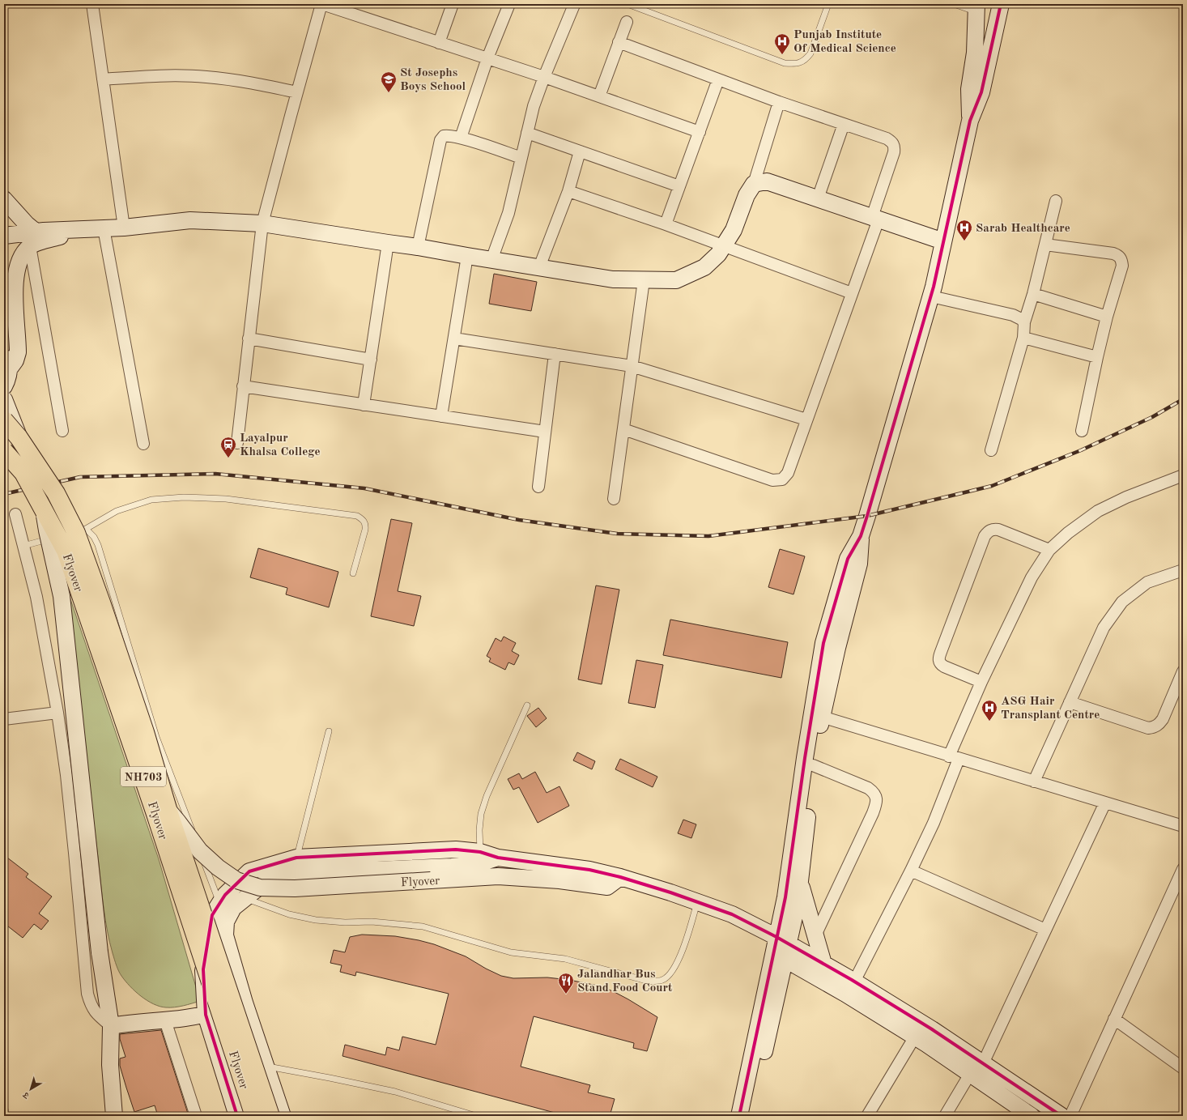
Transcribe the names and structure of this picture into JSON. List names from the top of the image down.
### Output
{
  "streets": {
    "highway": ["Flyover", "NH703"]
  },
  "places": {
    "hospital": ["Punjab Institute Of Medical Science", "Sarab Healthcare", "ASG Hair Transplant Centre"],
    "school or university": ["St Josephs Boys School"],
    "station": ["Layalpur Khalsa College"],
    "restaurant": ["Jalandhar Bus Stand Food Court"]
  },
  "north": "bottom left"
}
